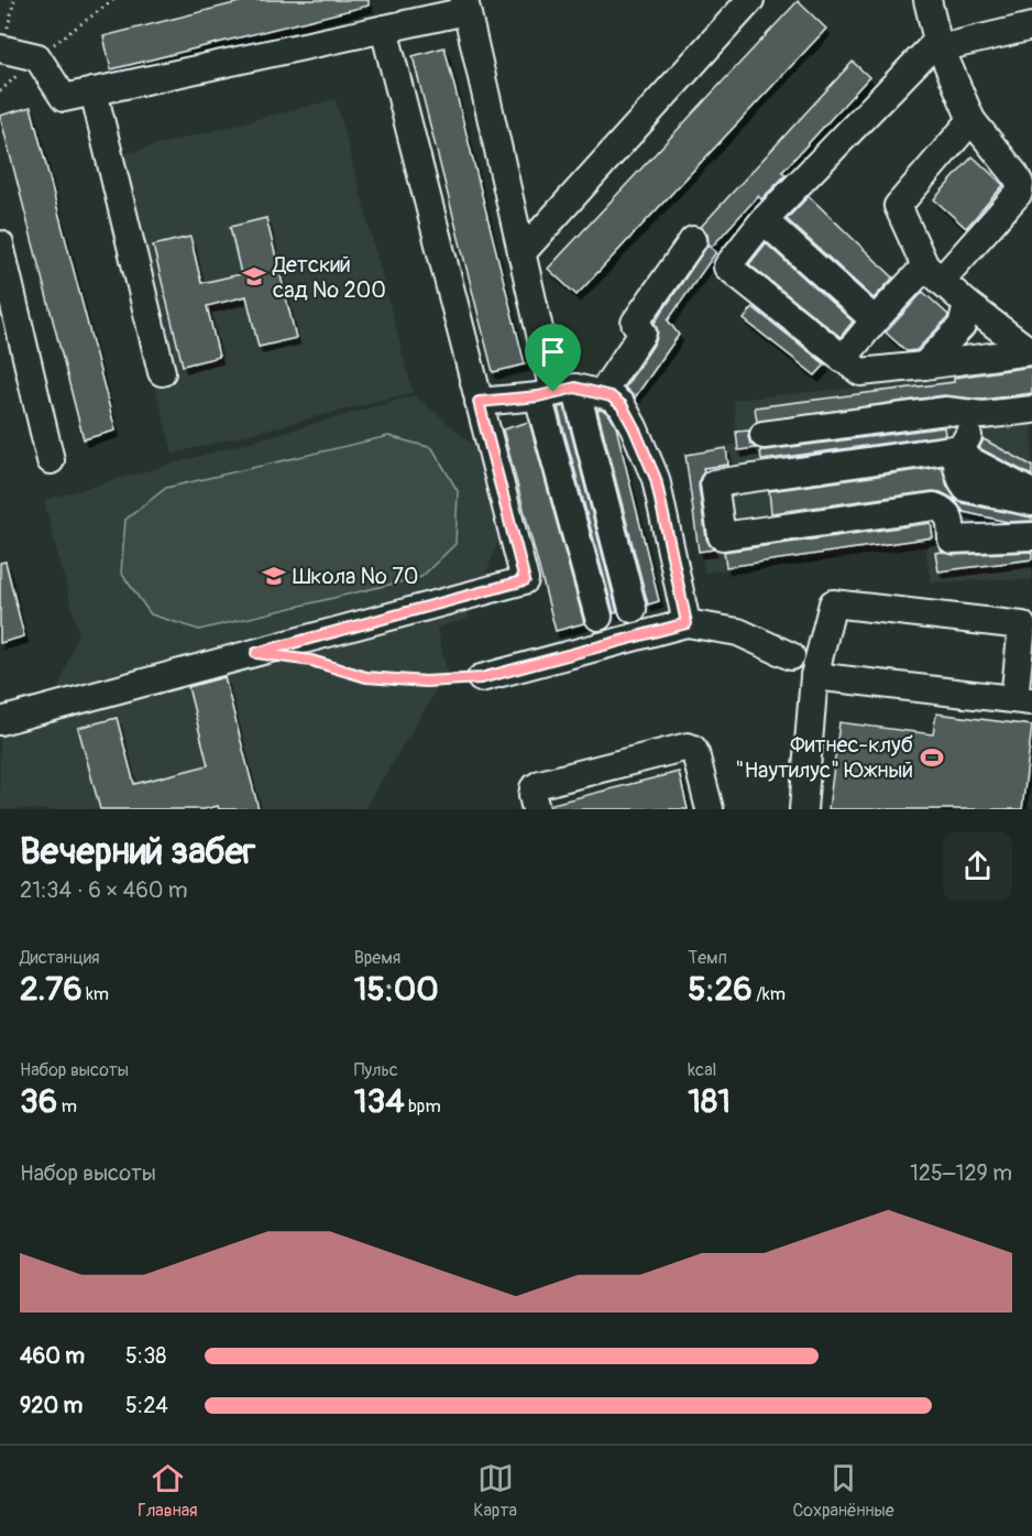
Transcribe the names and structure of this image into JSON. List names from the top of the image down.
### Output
{
  "places": {
    "school or university": ["Детский сад № 200", "Школа № 70"],
    "sports": ["Фитнес-клуб \"Наутилус\" Южный"]
  },
  "page": {
    "heading": ["Вечерний забег", "21:34 · 6 × 460 m"],
    "stats": [
      ["Дистанция", "2.76 km"],
      ["Время", "15:00"],
      ["Темп", "5:26 /km"],
      ["Набор высоты", "36 m"],
      ["Пульс", "134 bpm"],
      ["kcal", "181"]
    ],
    "chart": ["Набор высоты", "125–129 m"],
    "list": [
      {
        "name": "460 m",
        "note": "5:38"
      },
      {
        "name": "920 m",
        "note": "5:24"
      }
    ],
    "tabs": ["Главная", "Карта", "Сохранённые"]
  }
}
